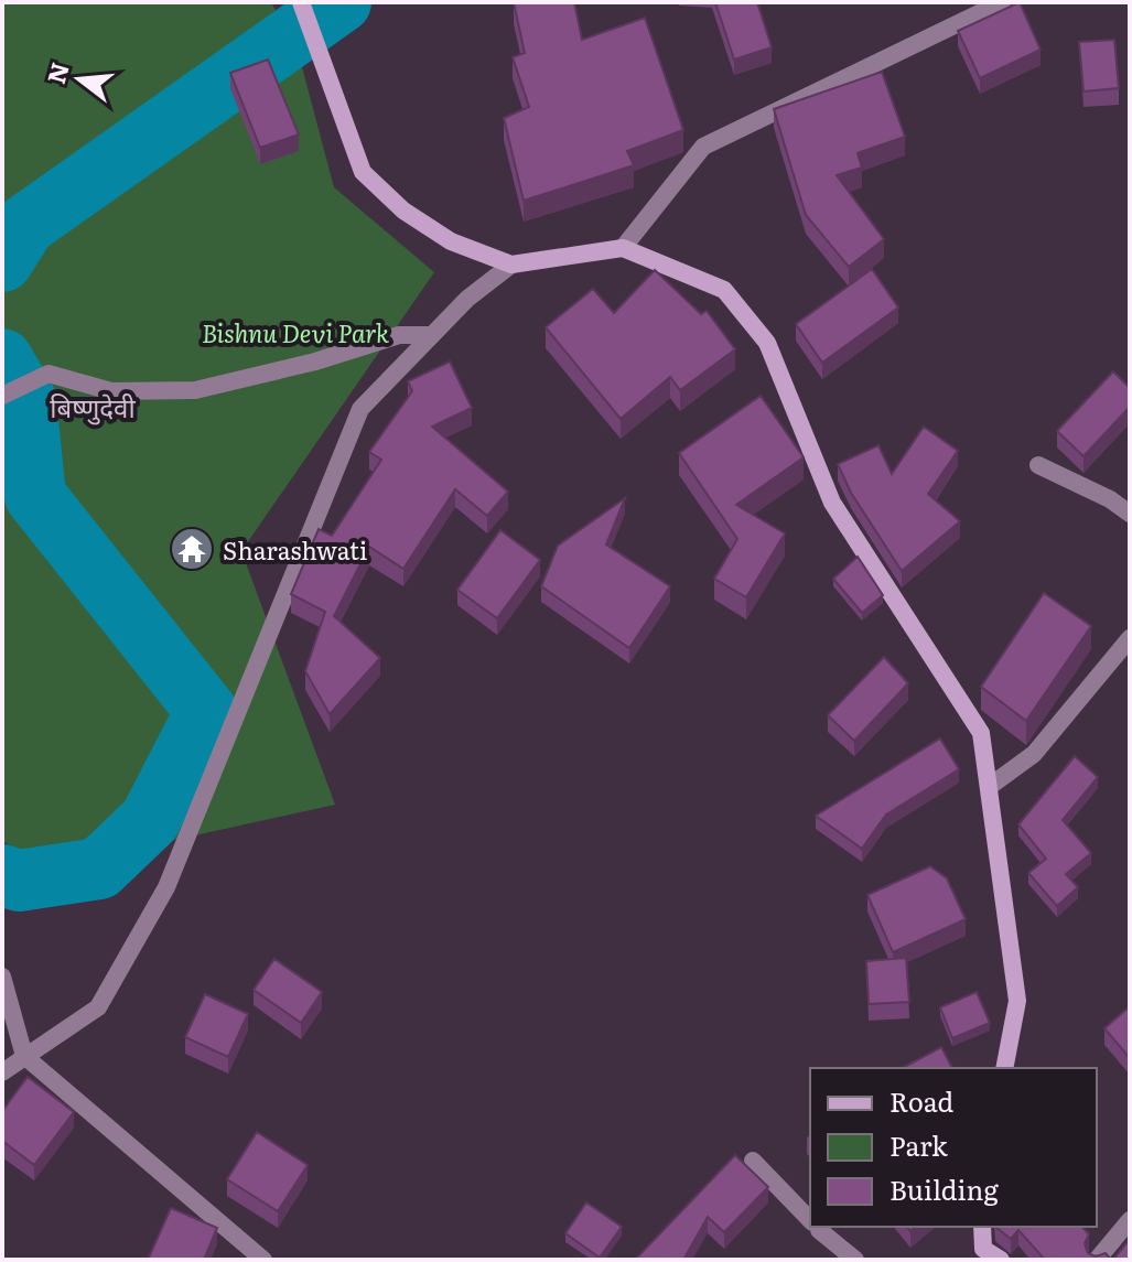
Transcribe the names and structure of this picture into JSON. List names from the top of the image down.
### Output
{
  "districts": ["बिष्णुदेवी"],
  "parks": ["Bishnu Devi Park"],
  "places": {
    "temple": ["Sharashwati"]
  },
  "legend": ["Road", "Park", "Building"],
  "north": "left"
}
